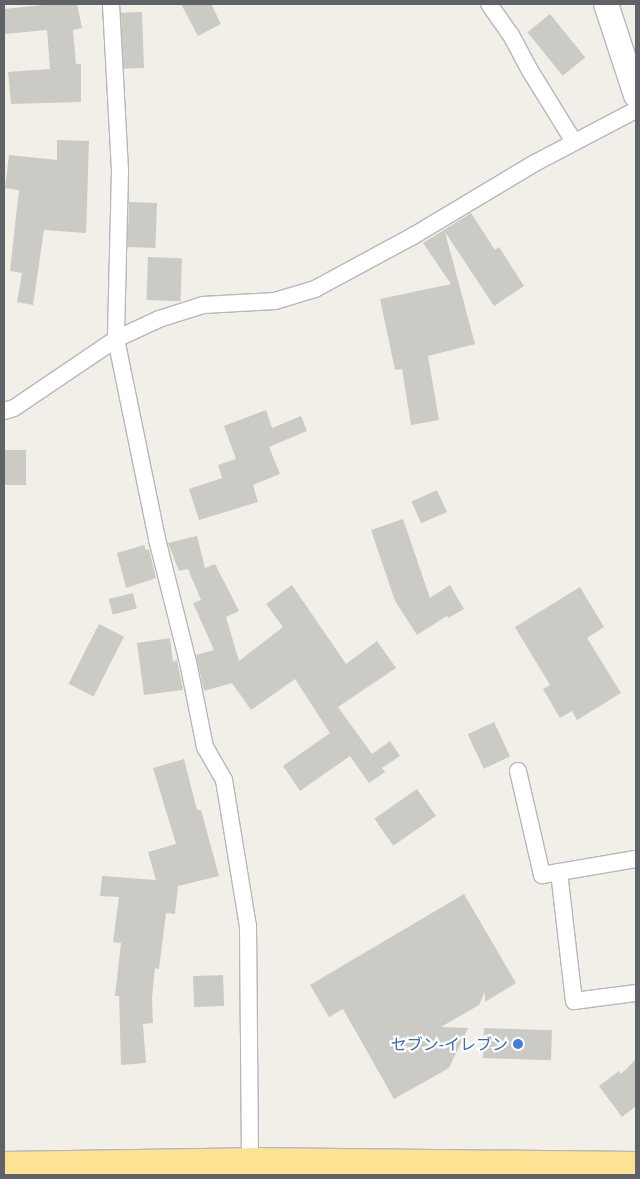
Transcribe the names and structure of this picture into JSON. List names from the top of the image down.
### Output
{
  "places": ["セブン-イレブン"]
}
